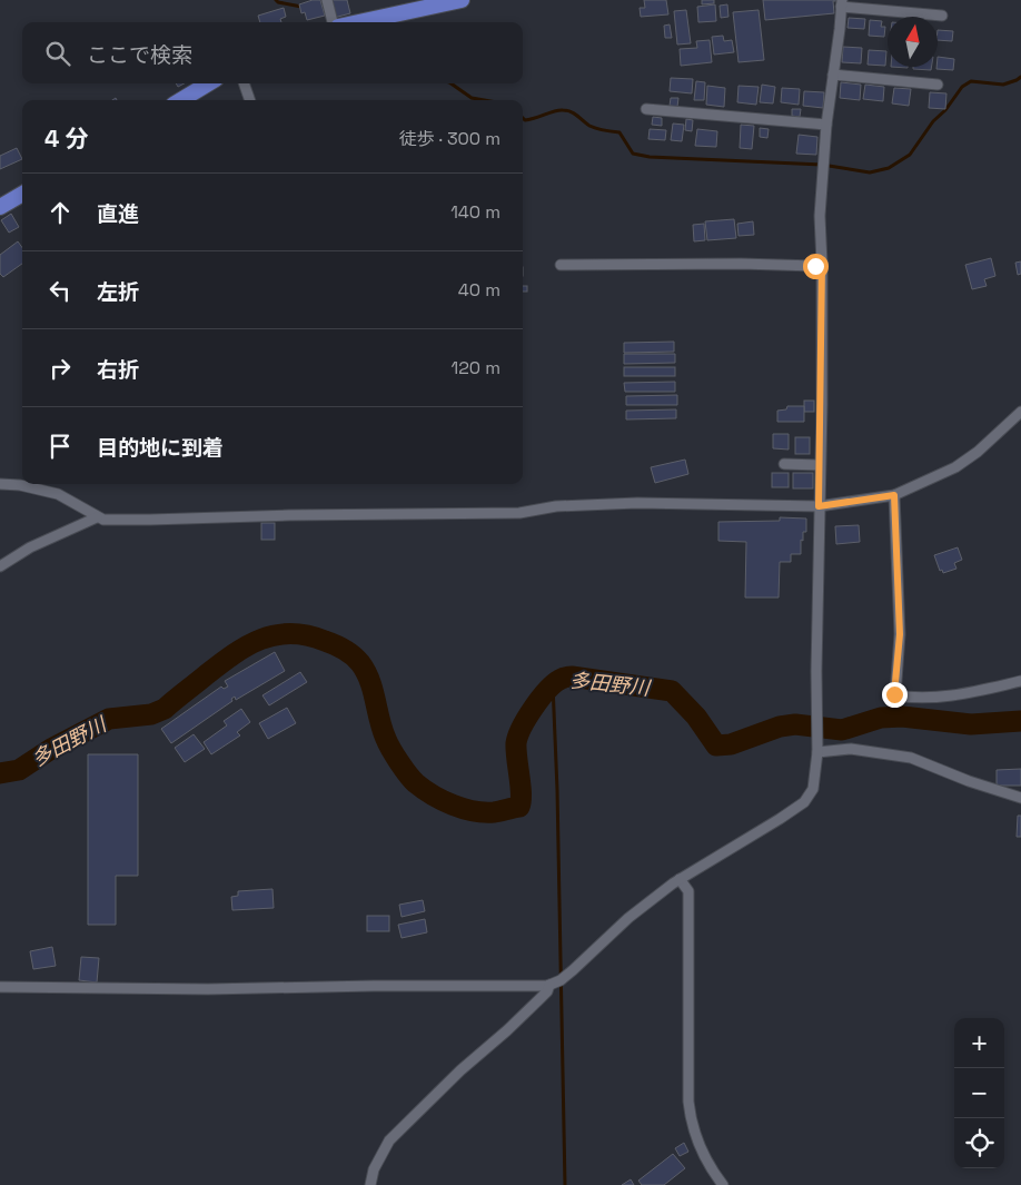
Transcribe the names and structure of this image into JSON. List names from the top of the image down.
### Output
{
  "water": ["多田野川"],
  "north": "top",
  "page": {
    "search": "ここで検索",
    "heading": ["4 分", "徒歩 · 300 m"],
    "list": [
      ["直進", "140 m"],
      ["左折", "40 m"],
      ["右折", "120 m"],
      "目的地に到着"
    ],
    "map_buttons": ["+", "−"]
  }
}
